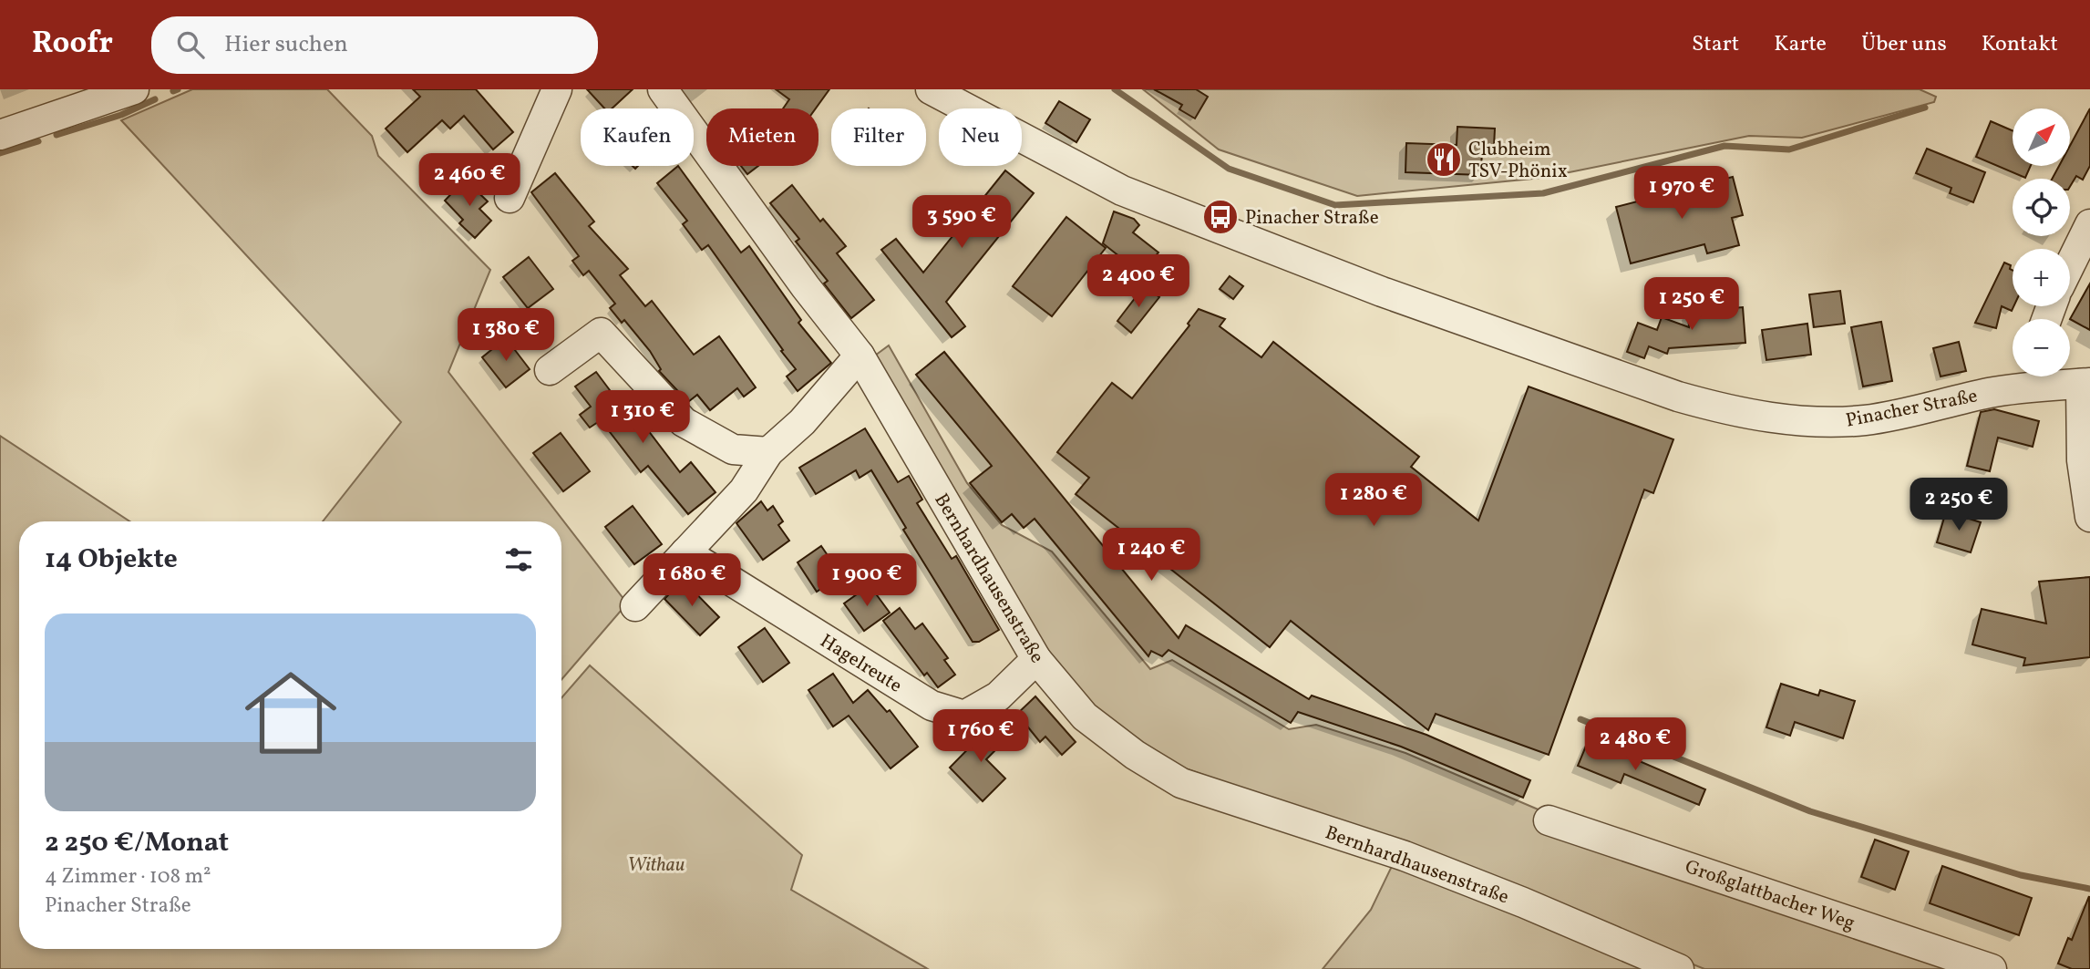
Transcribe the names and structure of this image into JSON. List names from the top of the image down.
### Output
{
  "streets": {
    "street": [
      "Pinacher Straße",
      "Bernhardhausenstraße",
      "Hagelreute",
      "Großglattbacher Weg"
    ]
  },
  "crossings": [
    ["Bernhardhausenstraße", "Hagelreute"]
  ],
  "parks": ["Withau"],
  "places": {
    "restaurant": ["Clubheim TSV-Phönix"],
    "bus stop": ["Pinacher Straße"]
  },
  "north": "top right",
  "page": {
    "header": "Roofr",
    "search": "Hier suchen",
    "nav": [
      "Start",
      "Karte",
      "Über uns",
      "Kontakt"
    ],
    "map_buttons": ["+", "−"],
    "chip": [
      "Kaufen",
      "Mieten",
      "Filter",
      "Neu"
    ],
    "price": [
      "2 460 €",
      "1 970 €",
      "3 590 €",
      "2 400 €",
      "1 250 €",
      "1 380 €",
      "1 310 €",
      "1 280 €",
      "2 250 €",
      "1 240 €",
      "1 680 €",
      "1 900 €",
      "1 760 €",
      "2 480 €"
    ],
    "heading": "14 Objekte",
    "list": [
      {
        "name": "2 250 €/Monat",
        "note": "4 Zimmer · 108 m² · Pinacher Straße"
      }
    ]
  }
}
